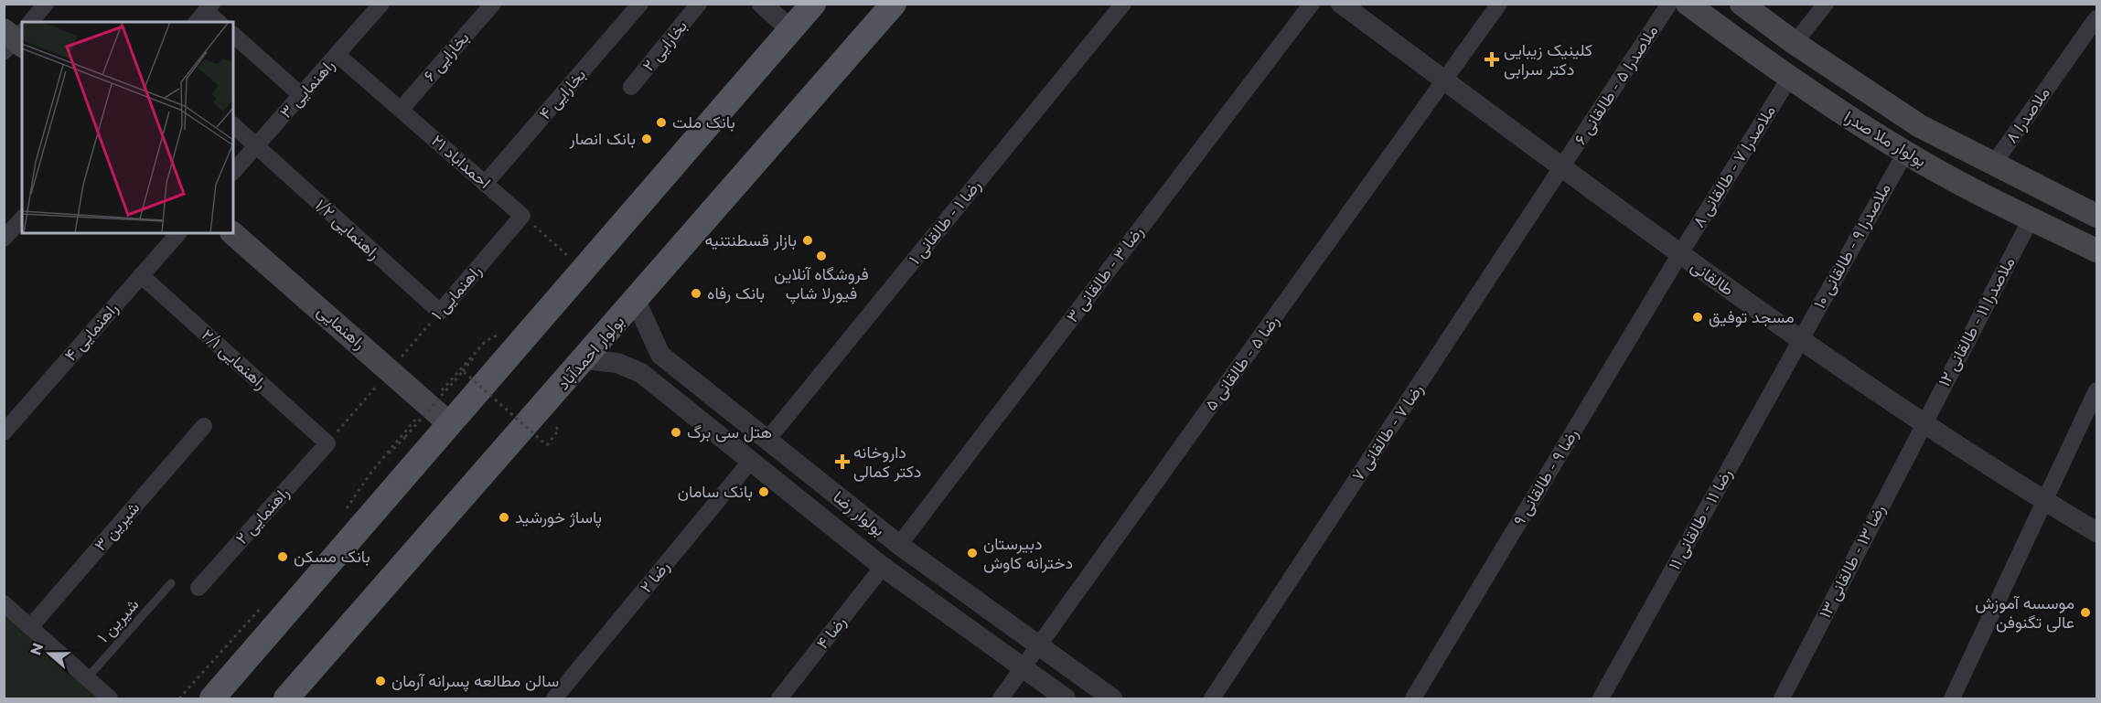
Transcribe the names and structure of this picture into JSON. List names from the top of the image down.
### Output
{
  "streets": {
    "main road": ["بولوار ملا صدرا", "راهنمایی", "بولوار احمدآباد"],
    "street": [
      "بخارایی ۲",
      "بخارایی ۶",
      "ملاصدرا ۵ - طالقانی ۶",
      "راهنمایی ۳",
      "بخارایی ۴",
      "ملاصدرا ۸",
      "احمداباد ۲۱",
      "ملاصدرا ۷ - طالقانی ۸",
      "رضا ۱ - طالقانی ۱",
      "راهنمایی ۱/۲",
      "ملاصدرا ۹ - طالقانی ۱۰",
      "رضا ۳ - طالقانی ۳",
      "طالقانی",
      "راهنمایی ۱",
      "ملاصدرا ۱۱ - طالقانی ۱۲",
      "راهنمایی ۴",
      "راهنمایی ۲/۱",
      "رضا ۵ - طالقانی ۵",
      "رضا ۷ - طالقانی ۷",
      "رضا ۹ - طالقانی ۹",
      "بولوار رضا",
      "راهنمایی ۲",
      "رضا ۱۱ - طالقانی ۱۱",
      "شیرین ۳",
      "رضا ۱۳ - طالقانی ۱۳",
      "رضا ۲",
      "رضا ۴"
    ],
    "lane": ["شیرین ۱"]
  },
  "crossings": [
    ["بخارایی ۶", "احمداباد ۲۱"],
    ["ملاصدرا ۵ - طالقانی ۶", "طالقانی"],
    ["ملاصدرا ۵ - طالقانی ۶", "رضا ۷ - طالقانی ۷"],
    ["راهنمایی ۳", "احمداباد ۲۱"],
    ["راهنمایی ۳", "راهنمایی ۱/۲"],
    ["بخارایی ۴", "احمداباد ۲۱"],
    ["ملاصدرا ۸", "بولوار ملا صدرا"],
    ["بولوار ملا صدرا", "ملاصدرا ۷ - طالقانی ۸"],
    ["بولوار ملا صدرا", "ملاصدرا ۹ - طالقانی ۱۰"],
    ["بولوار ملا صدرا", "ملاصدرا ۱۱ - طالقانی ۱۲"],
    ["احمداباد ۲۱", "راهنمایی ۱"],
    ["ملاصدرا ۷ - طالقانی ۸", "طالقانی"],
    ["ملاصدرا ۷ - طالقانی ۸", "رضا ۹ - طالقانی ۹"],
    ["رضا ۱ - طالقانی ۱", "بولوار رضا"],
    ["راهنمایی ۱/۲", "راهنمایی ۱"],
    ["ملاصدرا ۹ - طالقانی ۱۰", "طالقانی"],
    ["ملاصدرا ۹ - طالقانی ۱۰", "رضا ۱۱ - طالقانی ۱۱"],
    ["رضا ۳ - طالقانی ۳", "بولوار رضا"],
    ["طالقانی", "ملاصدرا ۱۱ - طالقانی ۱۲"],
    ["طالقانی", "رضا ۵ - طالقانی ۵"],
    ["طالقانی", "رضا ۷ - طالقانی ۷"],
    ["طالقانی", "رضا ۹ - طالقانی ۹"],
    ["طالقانی", "رضا ۱۱ - طالقانی ۱۱"],
    ["طالقانی", "رضا ۱۳ - طالقانی ۱۳"],
    ["راهنمایی ۱", "راهنمایی"],
    ["راهنمایی ۱", "راهنمایی ۲/۱"],
    ["راهنمایی ۱", "راهنمایی ۲"],
    ["ملاصدرا ۱۱ - طالقانی ۱۲", "رضا ۱۳ - طالقانی ۱۳"],
    ["راهنمایی ۴", "راهنمایی ۲/۱"],
    ["بولوار احمدآباد", "بولوار رضا"],
    ["راهنمایی ۲/۱", "راهنمایی ۲"],
    ["رضا ۵ - طالقانی ۵", "بولوار رضا"],
    ["بولوار رضا", "رضا ۲"],
    ["بولوار رضا", "رضا ۴"]
  ],
  "places": {
    "health": ["کلینیک زیبایی دکتر سرابی", "داروخانه دکتر کمالی"],
    "other": [
      "بانک ملت",
      "بانک انصار",
      "بازار قسطنتنیه",
      "فروشگاه آنلاین فیورلا شاپ",
      "بانک رفاه",
      "مسجد توفیق",
      "هتل سی برگ",
      "بانک سامان",
      "پاساژ خورشید",
      "دبیرستان دخترانه کاوش",
      "بانک مسکن",
      "موسسه آموزش عالی تگنوفن",
      "سالن مطالعه پسرانه آرمان"
    ]
  },
  "north": "left"
}
